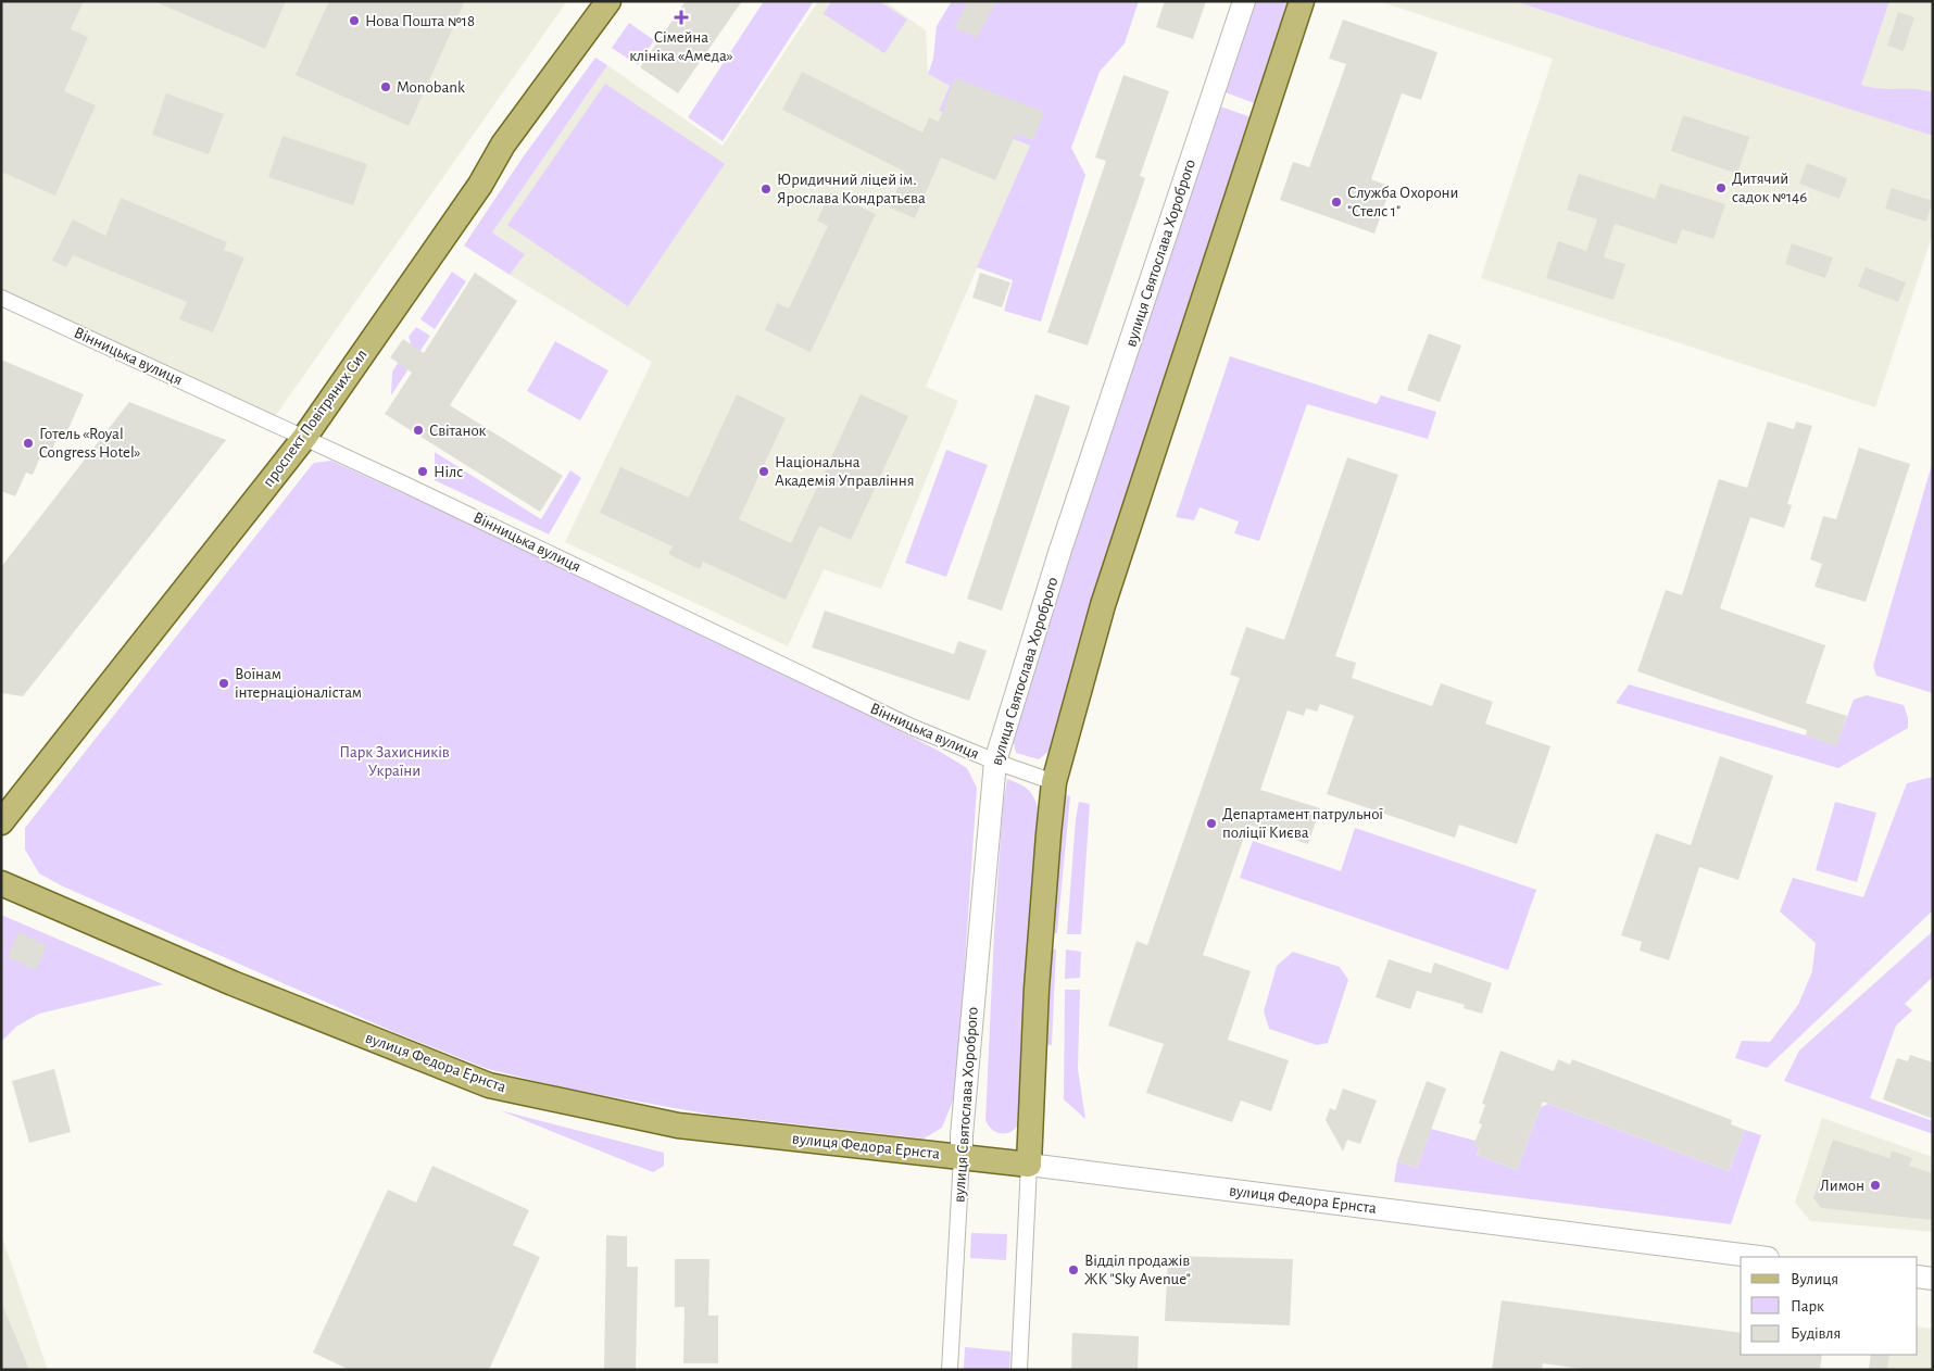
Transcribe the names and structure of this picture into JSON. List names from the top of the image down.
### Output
{
  "streets": {
    "main road": ["проспект Повітряних Сил", "вулиця Федора Ернста"],
    "street": ["вулиця Святослава Хороброго", "Вінницька вулиця"]
  },
  "crossings": [
    ["вулиця Святослава Хороброго", "Вінницька вулиця"],
    ["вулиця Святослава Хороброго", "вулиця Федора Ернста"],
    ["Вінницька вулиця", "проспект Повітряних Сил"]
  ],
  "parks": ["Парк Захисників України"],
  "places": {
    "health": ["Сімейна клініка «Амеда»"],
    "other": [
      "Нова Пошта №18",
      "Monobank",
      "Дитячий садок №146",
      "Юридичний ліцей ім. Ярослава Кондратьєва",
      "Служба Охорони \"Стелс 1\"",
      "Світанок",
      "Готель «Royal Congress Hotel»",
      "Нілс",
      "Національна Академія Управління",
      "Воїнам інтернаціоналістам",
      "Департамент патрульної поліції Києва",
      "Лимон",
      "Відділ продажів ЖК \"Sky Avenue\""
    ]
  },
  "legend": ["Вулиця", "Парк", "Будівля"]
}
